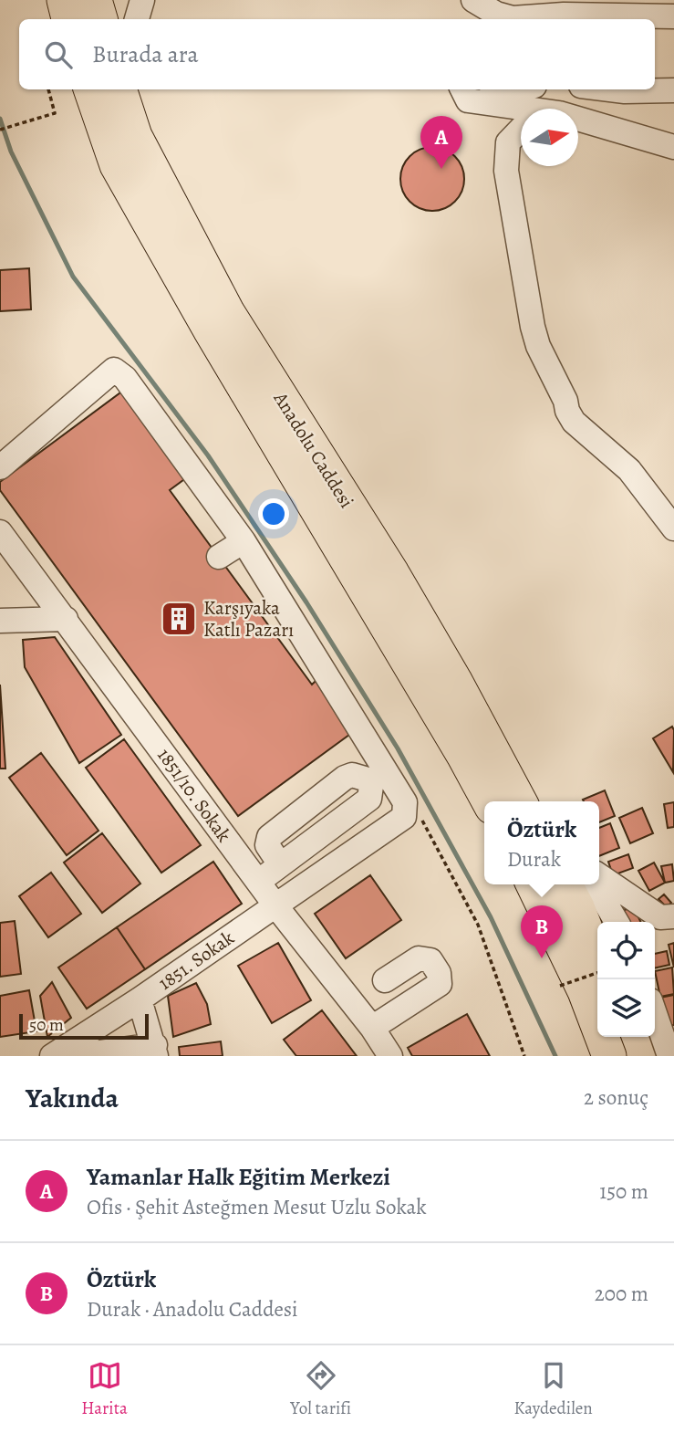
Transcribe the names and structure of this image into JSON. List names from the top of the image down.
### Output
{
  "streets": {
    "highway": ["Anadolu Caddesi"],
    "street": ["1851/10. Sokak", "1851. Sokak"]
  },
  "crossings": [
    ["1851/10. Sokak", "1851. Sokak"]
  ],
  "places": {
    "building": ["Karşıyaka Katlı Pazarı"]
  },
  "scale_bar": "50 m",
  "north": "right",
  "page": {
    "search": "Burada ara",
    "pins": ["A", "B"],
    "popup": ["Öztürk", "Durak"],
    "scale": "50 m",
    "heading": ["Yakında", "2 sonuç"],
    "list": [
      {
        "mark": "A",
        "name": "Yamanlar Halk Eğitim Merkezi",
        "note": "Ofis · Şehit Asteğmen Mesut Uzlu Sokak",
        "value": "150 m"
      },
      {
        "mark": "B",
        "name": "Öztürk",
        "note": "Durak · Anadolu Caddesi",
        "value": "200 m"
      }
    ],
    "nav": ["Harita", "Yol tarifi", "Kaydedilen"]
  }
}
